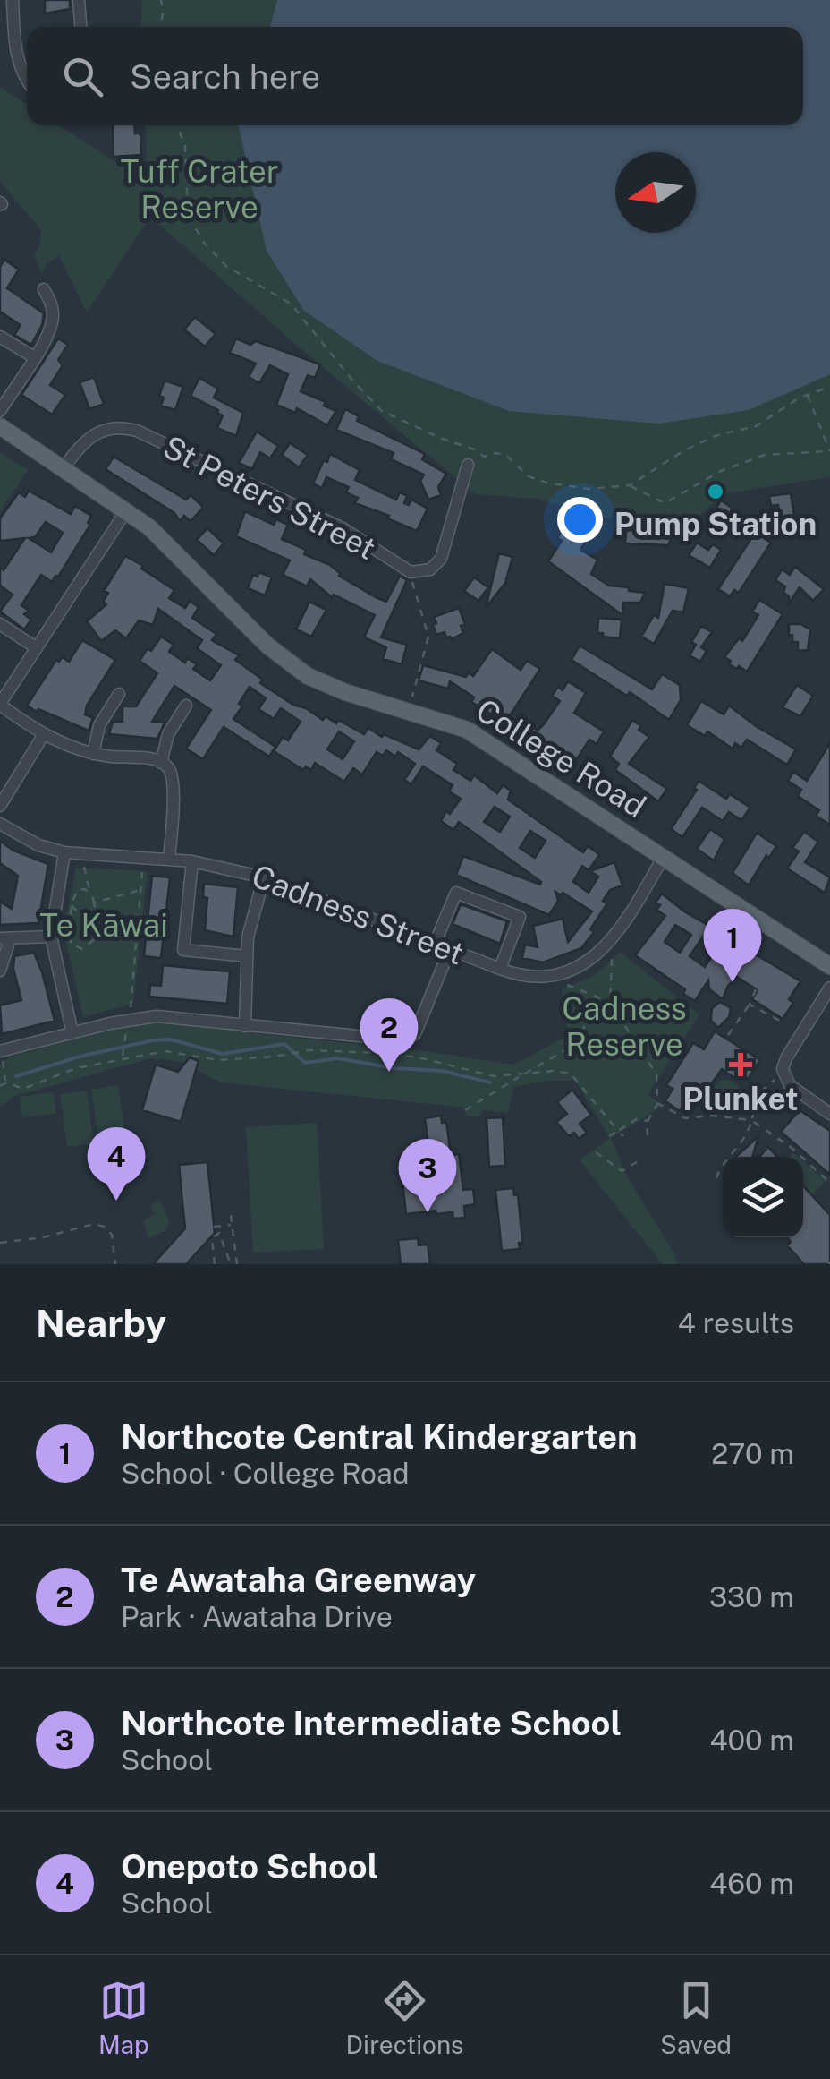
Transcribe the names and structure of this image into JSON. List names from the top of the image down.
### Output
{
  "streets": {
    "main road": ["College Road"],
    "street": ["St Peters Street", "Cadness Street"]
  },
  "crossings": [
    ["St Peters Street", "College Road"],
    ["College Road", "Cadness Street"]
  ],
  "parks": ["Tuff Crater Reserve", "Te Kāwai", "Cadness Reserve"],
  "places": {
    "other": ["Pump Station"],
    "health": ["Plunket"]
  },
  "north": "left",
  "page": {
    "search": "Search here",
    "pins": [
      "1",
      "2",
      "4",
      "3"
    ],
    "heading": ["Nearby", "4 results"],
    "list": [
      {
        "mark": "1",
        "name": "Northcote Central Kindergarten",
        "note": "School · College Road",
        "value": "270 m"
      },
      {
        "mark": "2",
        "name": "Te Awataha Greenway",
        "note": "Park · Awataha Drive",
        "value": "330 m"
      },
      {
        "mark": "3",
        "name": "Northcote Intermediate School",
        "note": "School",
        "value": "400 m"
      },
      {
        "mark": "4",
        "name": "Onepoto School",
        "note": "School",
        "value": "460 m"
      }
    ],
    "nav": ["Map", "Directions", "Saved"]
  }
}
